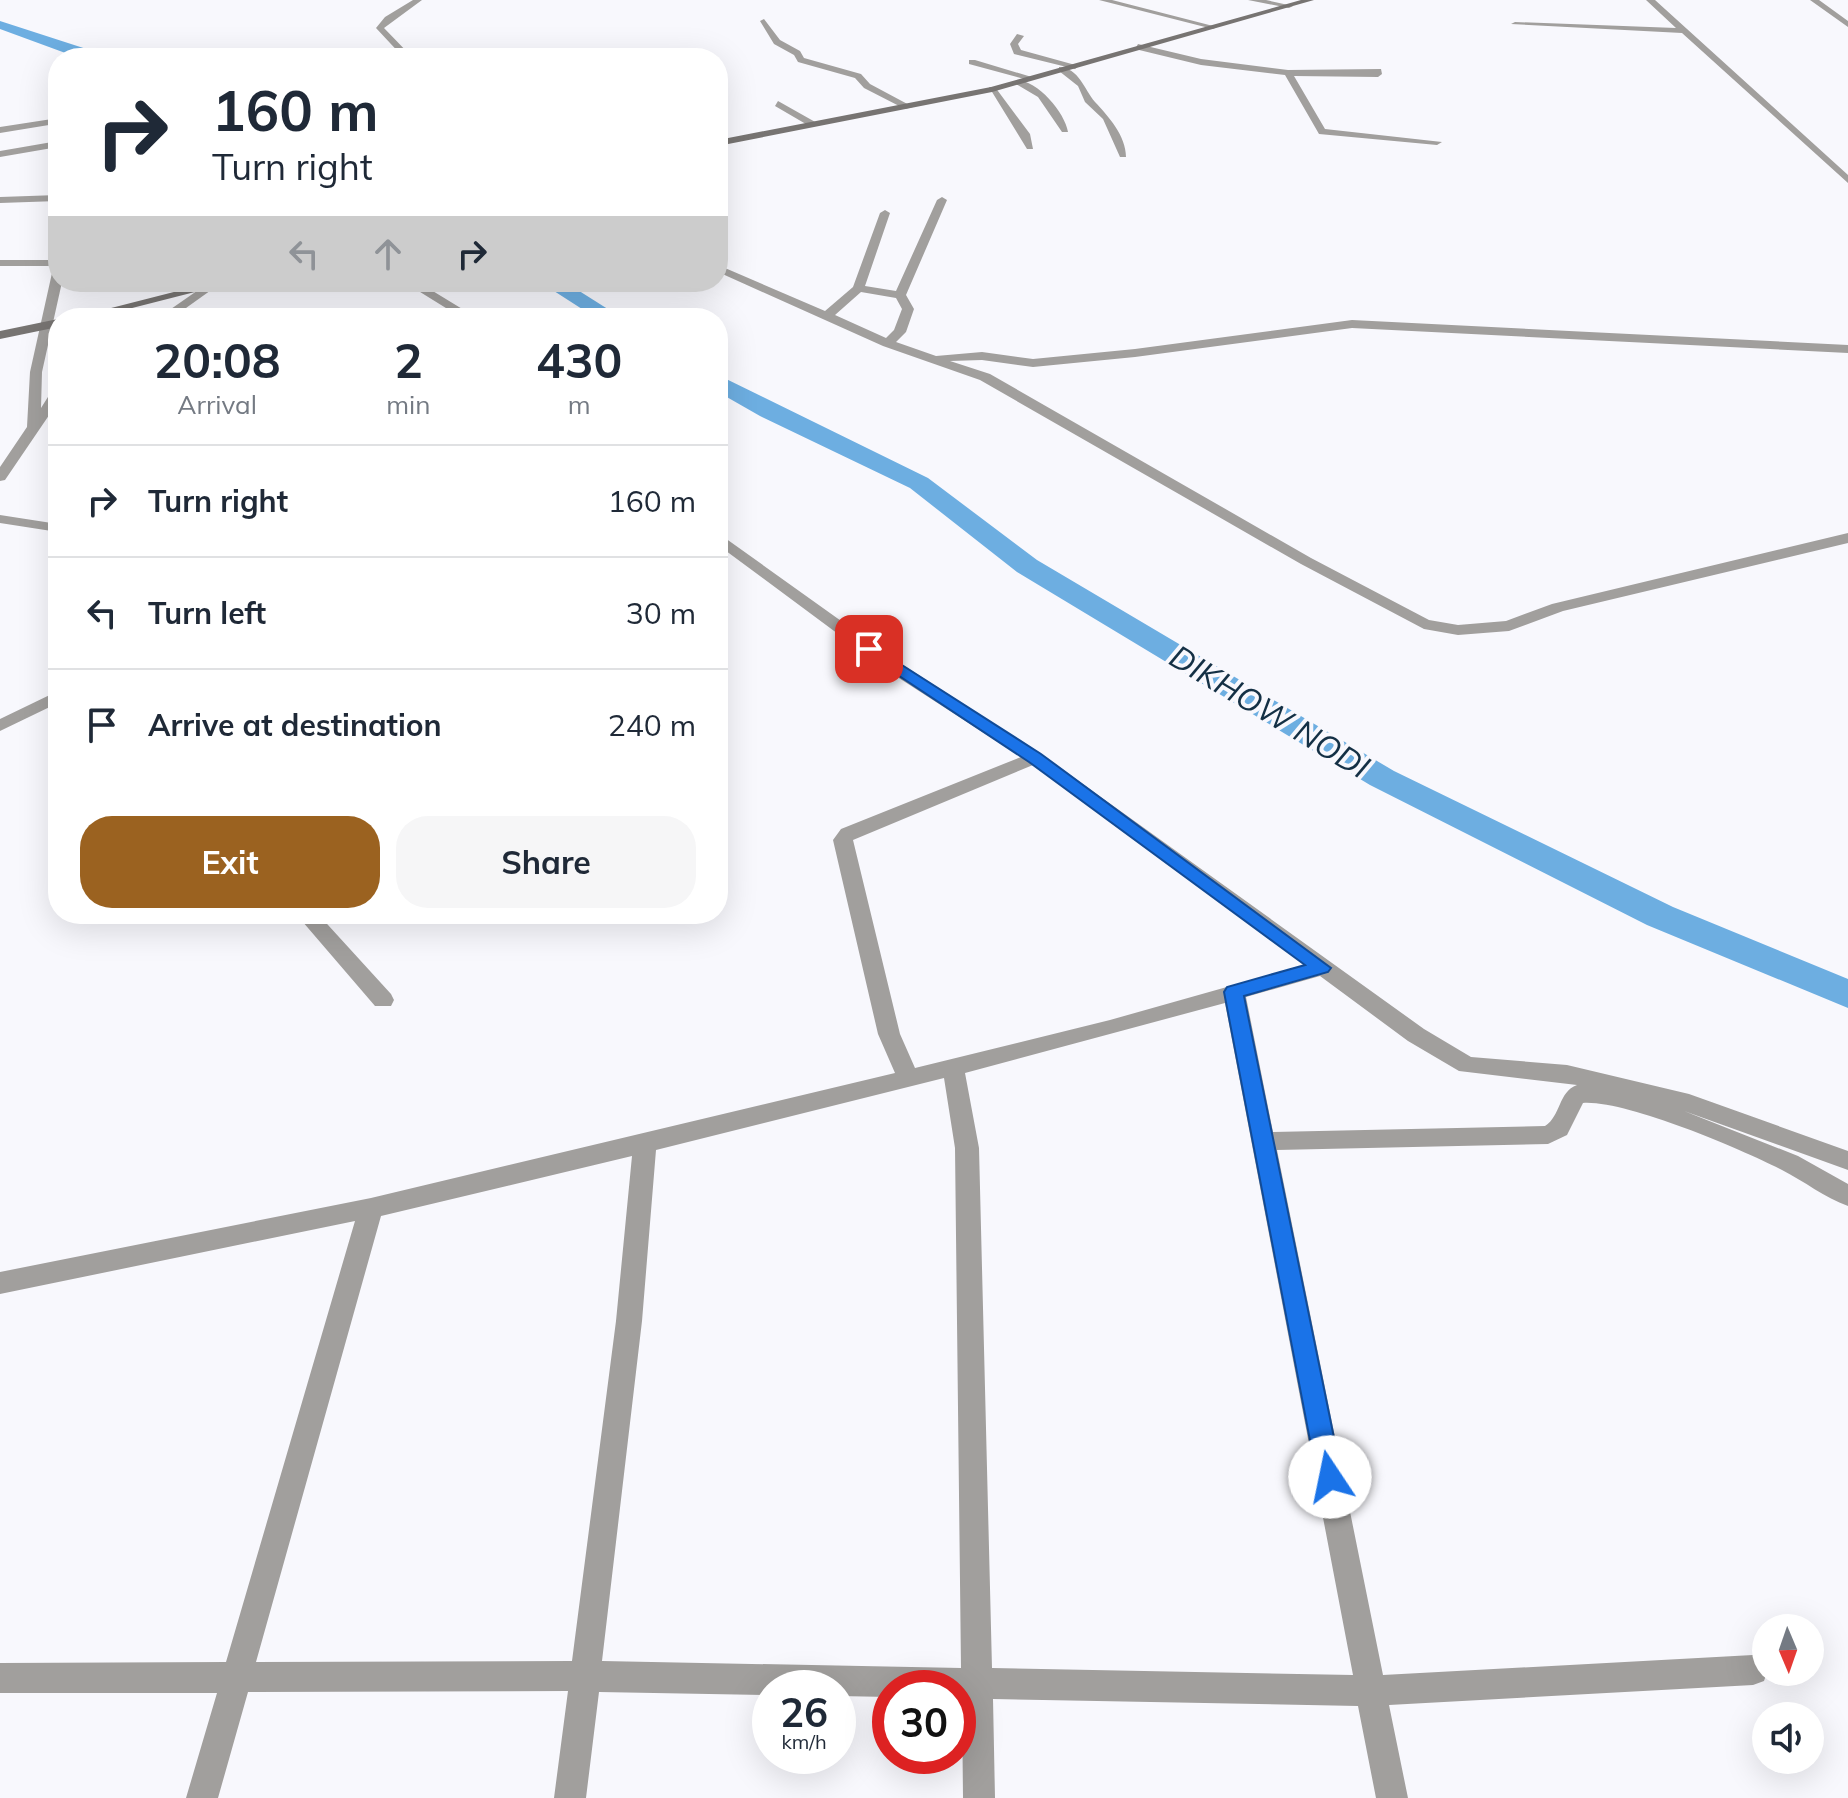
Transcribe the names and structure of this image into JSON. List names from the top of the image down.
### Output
{
  "water": ["DIKHOW NODI"],
  "north": "bottom",
  "page": {
    "turn": ["160 m", "Turn right"],
    "eta": [
      "20:08",
      "Arrival",
      "2",
      "min",
      "430",
      "m"
    ],
    "list": [
      {
        "name": "Turn right",
        "value": "160 m"
      },
      {
        "name": "Turn left",
        "value": "30 m"
      },
      {
        "name": "Arrive at destination",
        "value": "240 m"
      }
    ],
    "buttons": ["Exit", "Share"],
    "speed": "26 km/h",
    "limit": "30"
  }
}
